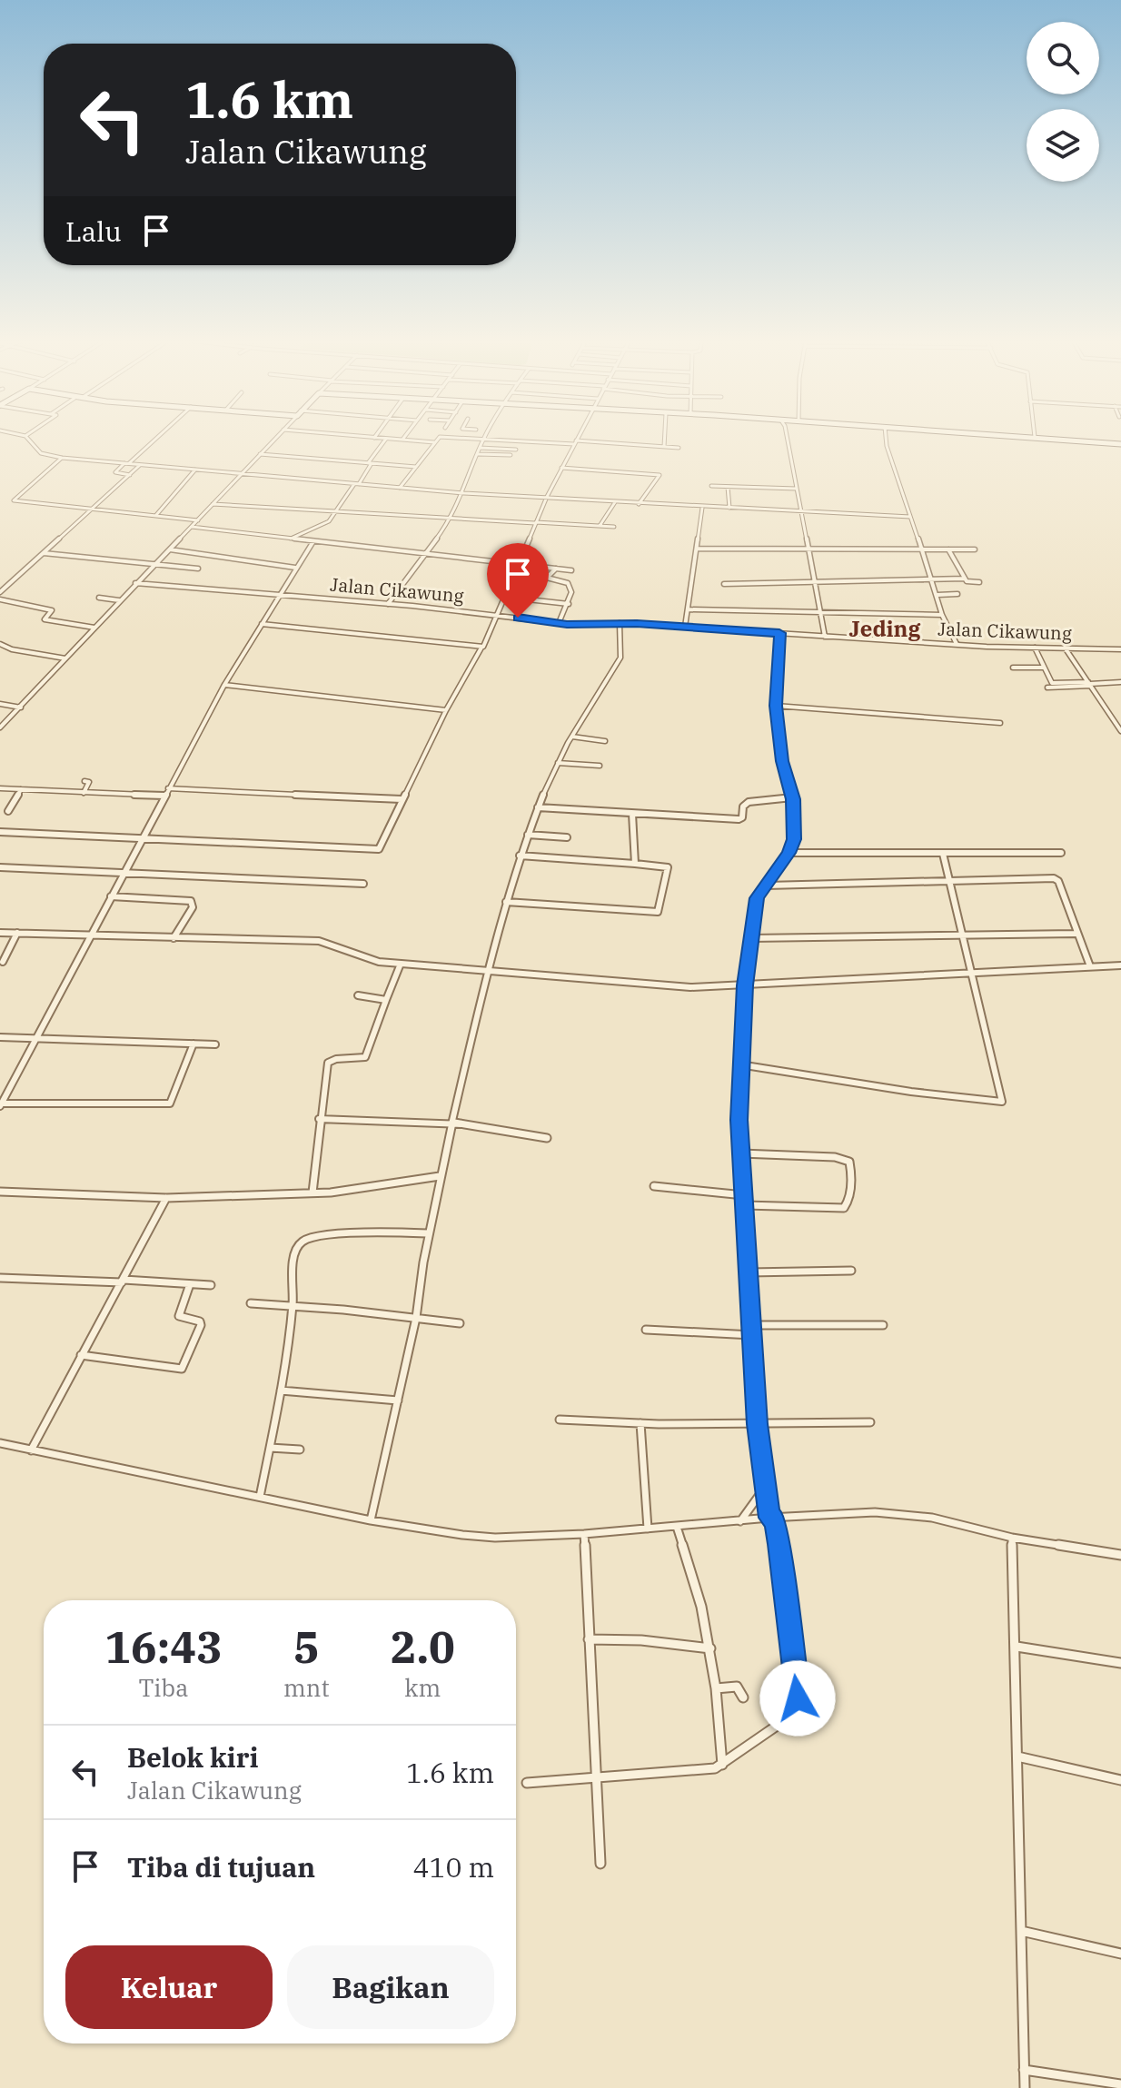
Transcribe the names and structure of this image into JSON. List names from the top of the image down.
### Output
{
  "streets": {
    "street": ["Jalan Cikawung"]
  },
  "districts": ["Jeding"],
  "page": {
    "turn": ["1.6 km", "Jalan Cikawung"],
    "then": "Lalu",
    "eta": [
      "16:43",
      "Tiba",
      "5",
      "mnt",
      "2.0",
      "km"
    ],
    "list": [
      {
        "name": "Belok kiri",
        "note": "Jalan Cikawung",
        "value": "1.6 km"
      },
      {
        "name": "Tiba di tujuan",
        "value": "410 m"
      }
    ],
    "buttons": ["Keluar", "Bagikan"]
  }
}
